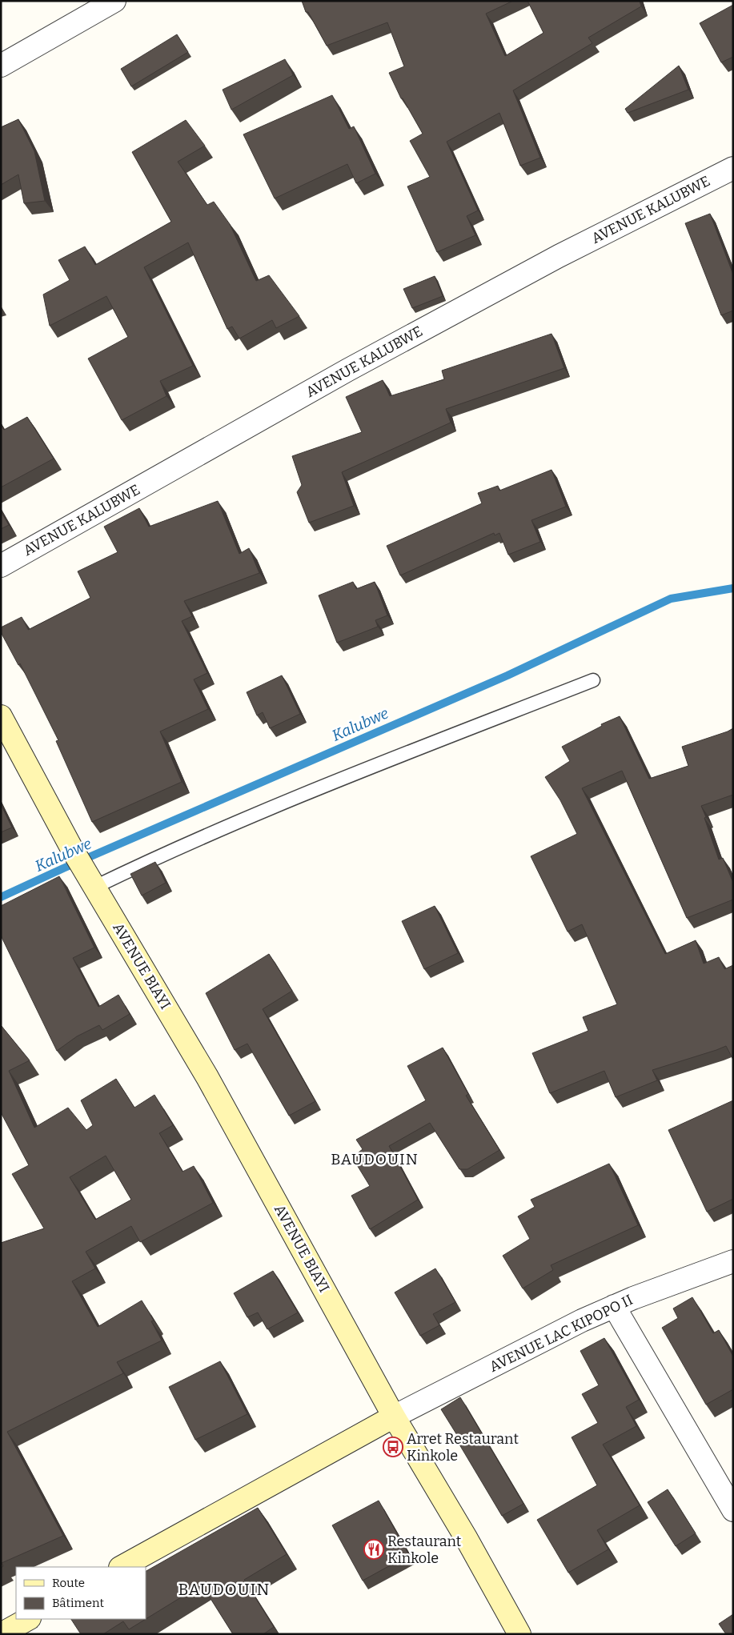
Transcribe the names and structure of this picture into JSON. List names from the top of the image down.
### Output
{
  "streets": {
    "street": ["AVENUE KALUBWE", "AVENUE BIAYI", "AVENUE LAC KIPOPO II"]
  },
  "crossings": [
    ["AVENUE BIAYI", "AVENUE LAC KIPOPO II"]
  ],
  "districts": ["BAUDOUIN", "BAUDOUIN"],
  "water": ["Kalubwe"],
  "places": {
    "bus stop": ["Arret Restaurant Kinkole"],
    "restaurant": ["Restaurant Kinkole"]
  },
  "legend": ["Route", "Bâtiment"]
}
